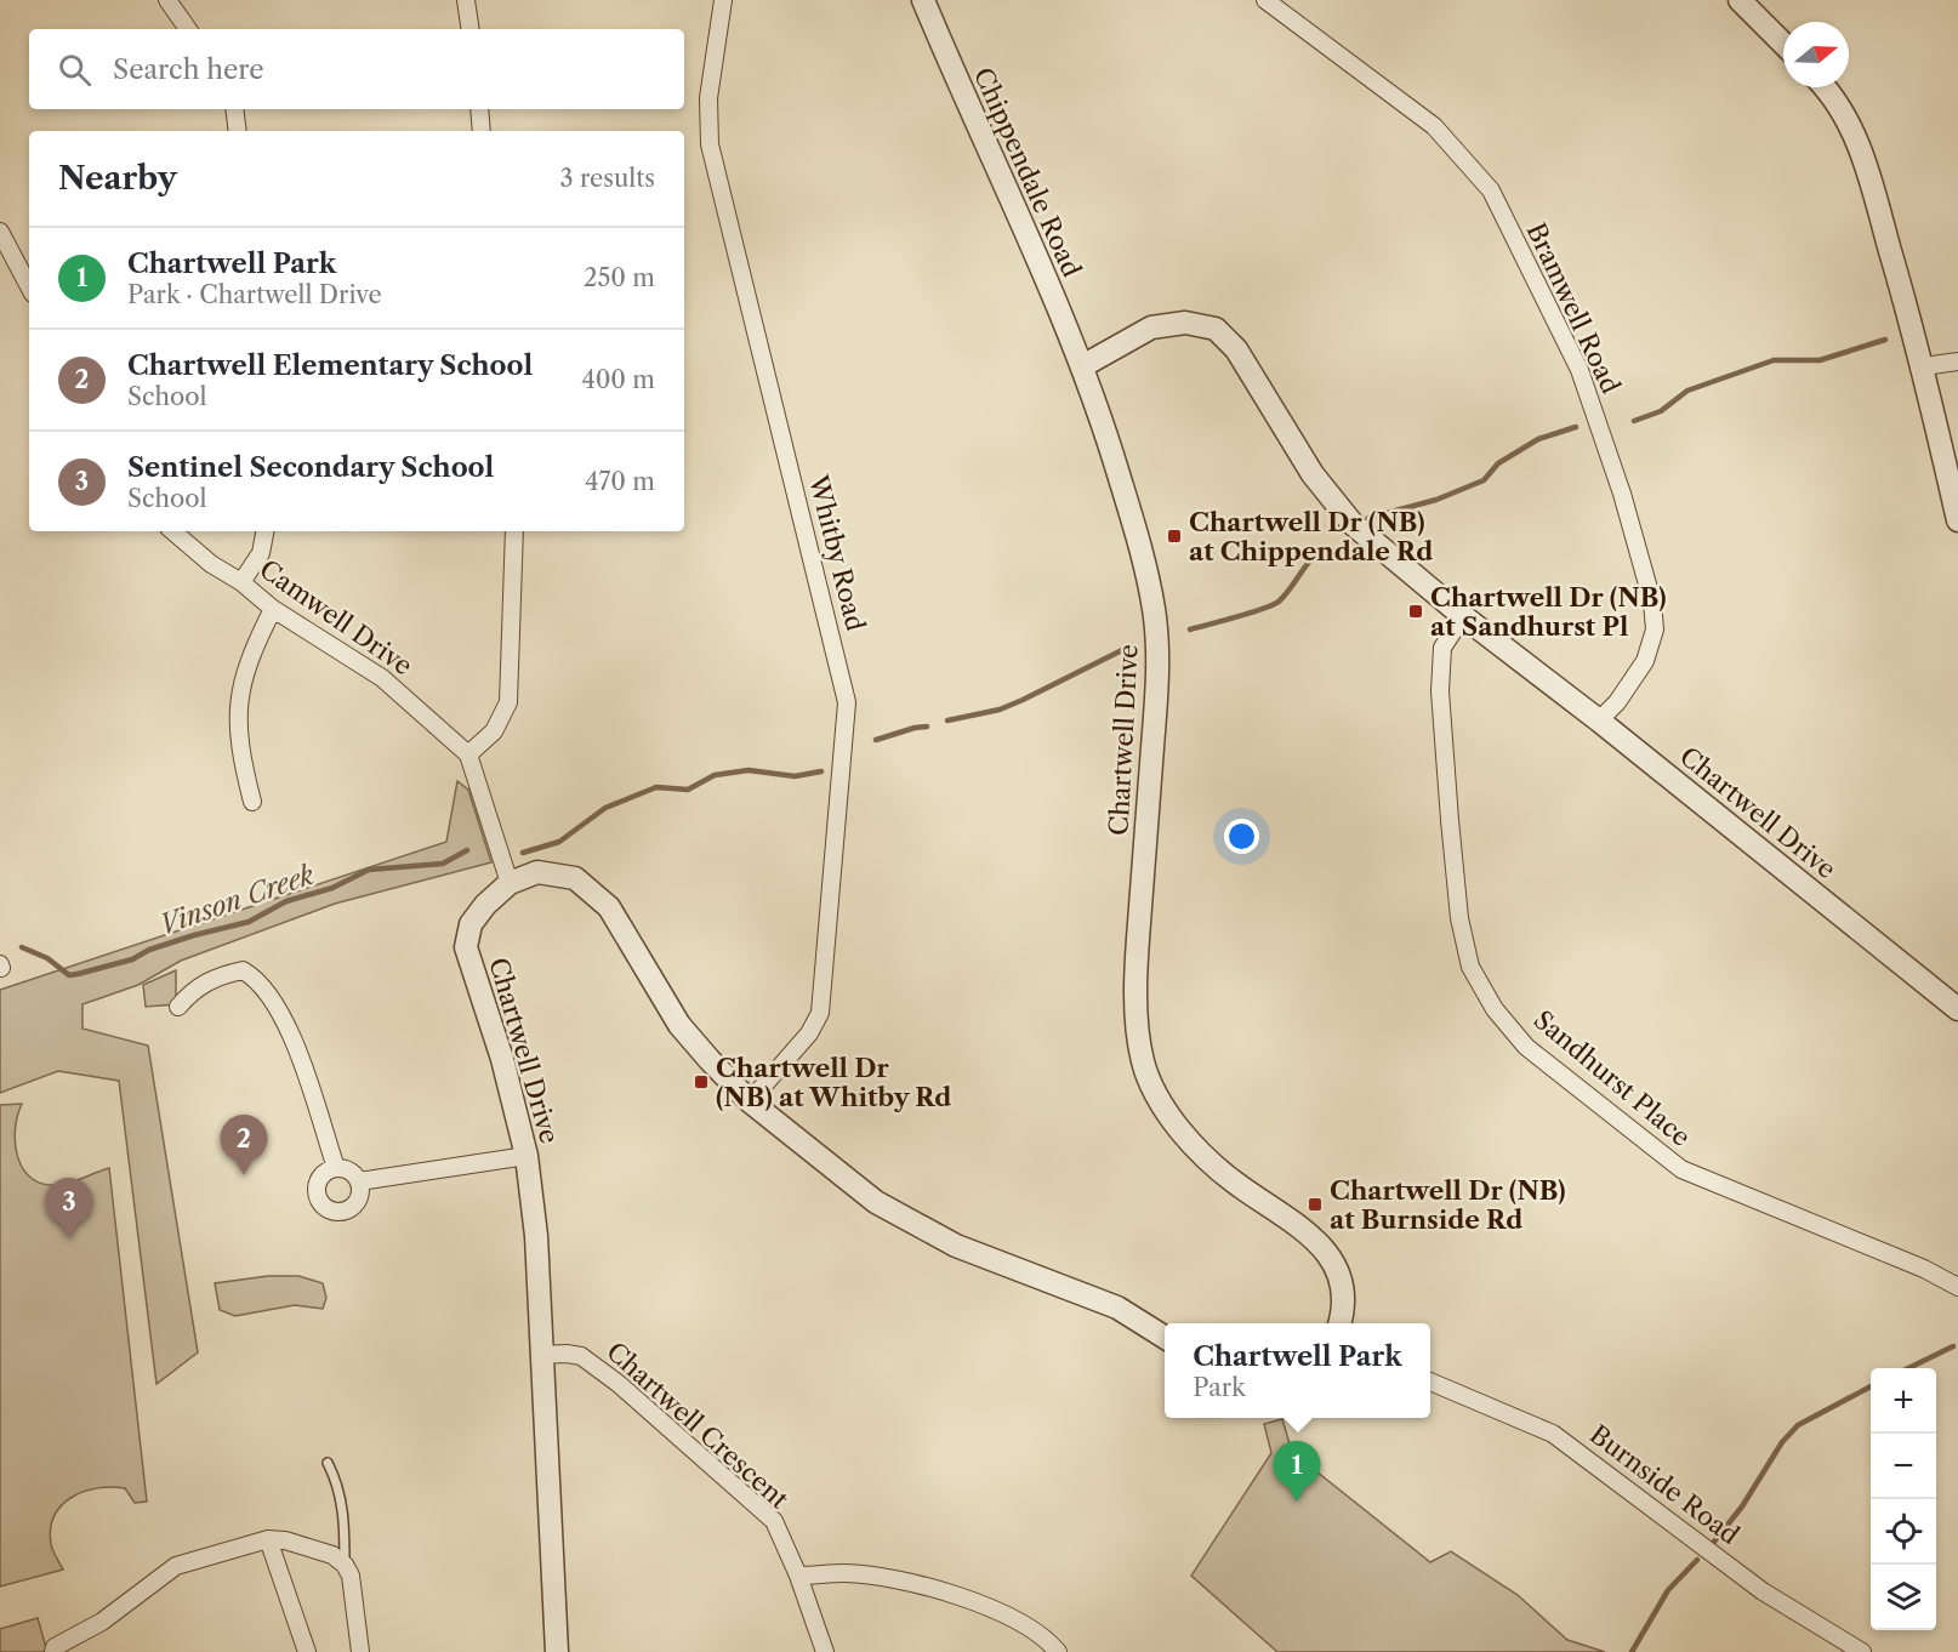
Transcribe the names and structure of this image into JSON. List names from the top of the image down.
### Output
{
  "streets": {
    "street": [
      "Chippendale Road",
      "Bramwell Road",
      "Whitby Road",
      "Camwell Drive",
      "Chartwell Drive",
      "Sandhurst Place",
      "Chartwell Crescent",
      "Burnside Road"
    ]
  },
  "crossings": [
    ["Chippendale Road", "Chartwell Drive"],
    ["Bramwell Road", "Chartwell Drive"],
    ["Whitby Road", "Chartwell Drive"],
    ["Chartwell Drive", "Sandhurst Place"],
    ["Chartwell Drive", "Chartwell Crescent"]
  ],
  "water": ["Vinson Creek"],
  "places": {
    "transit": [
      "Chartwell Dr (NB) at Chippendale Rd",
      "Chartwell Dr (NB) at Sandhurst Pl",
      "Chartwell Dr (NB) at Whitby Rd",
      "Chartwell Dr (NB) at Burnside Rd"
    ]
  },
  "north": "right",
  "page": {
    "search": "Search here",
    "heading": ["Nearby", "3 results"],
    "list": [
      {
        "mark": "1",
        "name": "Chartwell Park",
        "note": "Park · Chartwell Drive",
        "value": "250 m"
      },
      {
        "mark": "2",
        "name": "Chartwell Elementary School",
        "note": "School",
        "value": "400 m"
      },
      {
        "mark": "3",
        "name": "Sentinel Secondary School",
        "note": "School",
        "value": "470 m"
      }
    ],
    "pins": ["2", "3", "1"],
    "popup": ["Chartwell Park", "Park"],
    "map_buttons": ["+", "−"]
  }
}
